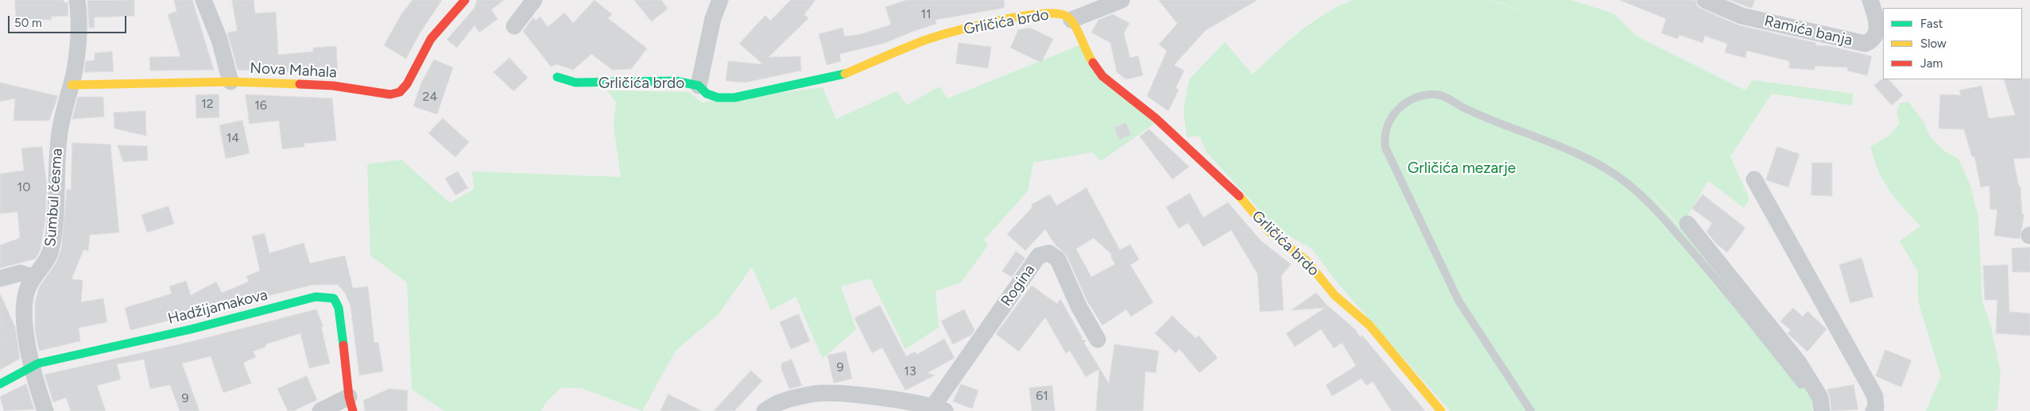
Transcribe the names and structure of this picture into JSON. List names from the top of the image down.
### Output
{
  "streets": {
    "street": [
      "Grličića brdo",
      "Ramića banja",
      "Nova Mahala",
      "Sumbul česma",
      "Rogina",
      "Hadžijamakova"
    ]
  },
  "crossings": [
    ["Nova Mahala", "Sumbul česma"],
    ["Sumbul česma", "Hadžijamakova"]
  ],
  "parks": ["Grličića mezarje"],
  "house_numbers": [
    "11",
    "24",
    "12",
    "16",
    "14",
    "10",
    "9",
    "13",
    "61",
    "9"
  ],
  "legend": ["Fast", "Slow", "Jam"],
  "scale_bar": "50 m"
}
